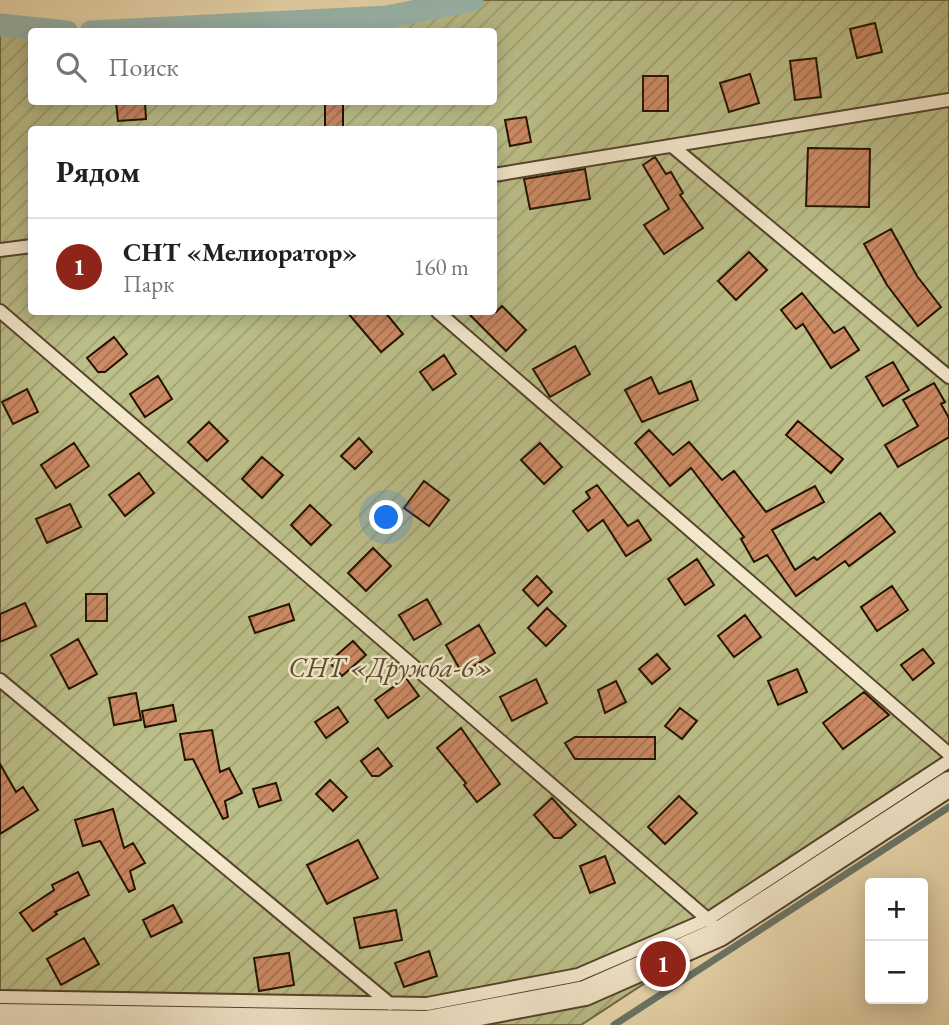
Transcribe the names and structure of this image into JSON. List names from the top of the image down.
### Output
{
  "parks": ["СНТ «Дружба-6»"],
  "page": {
    "search": "Поиск",
    "heading": "Рядом",
    "list": [
      {
        "mark": "1",
        "name": "СНТ «Мелиоратор»",
        "note": "Парк",
        "value": "160 m"
      }
    ],
    "map_buttons": ["+", "−"],
    "pins": "1"
  }
}
